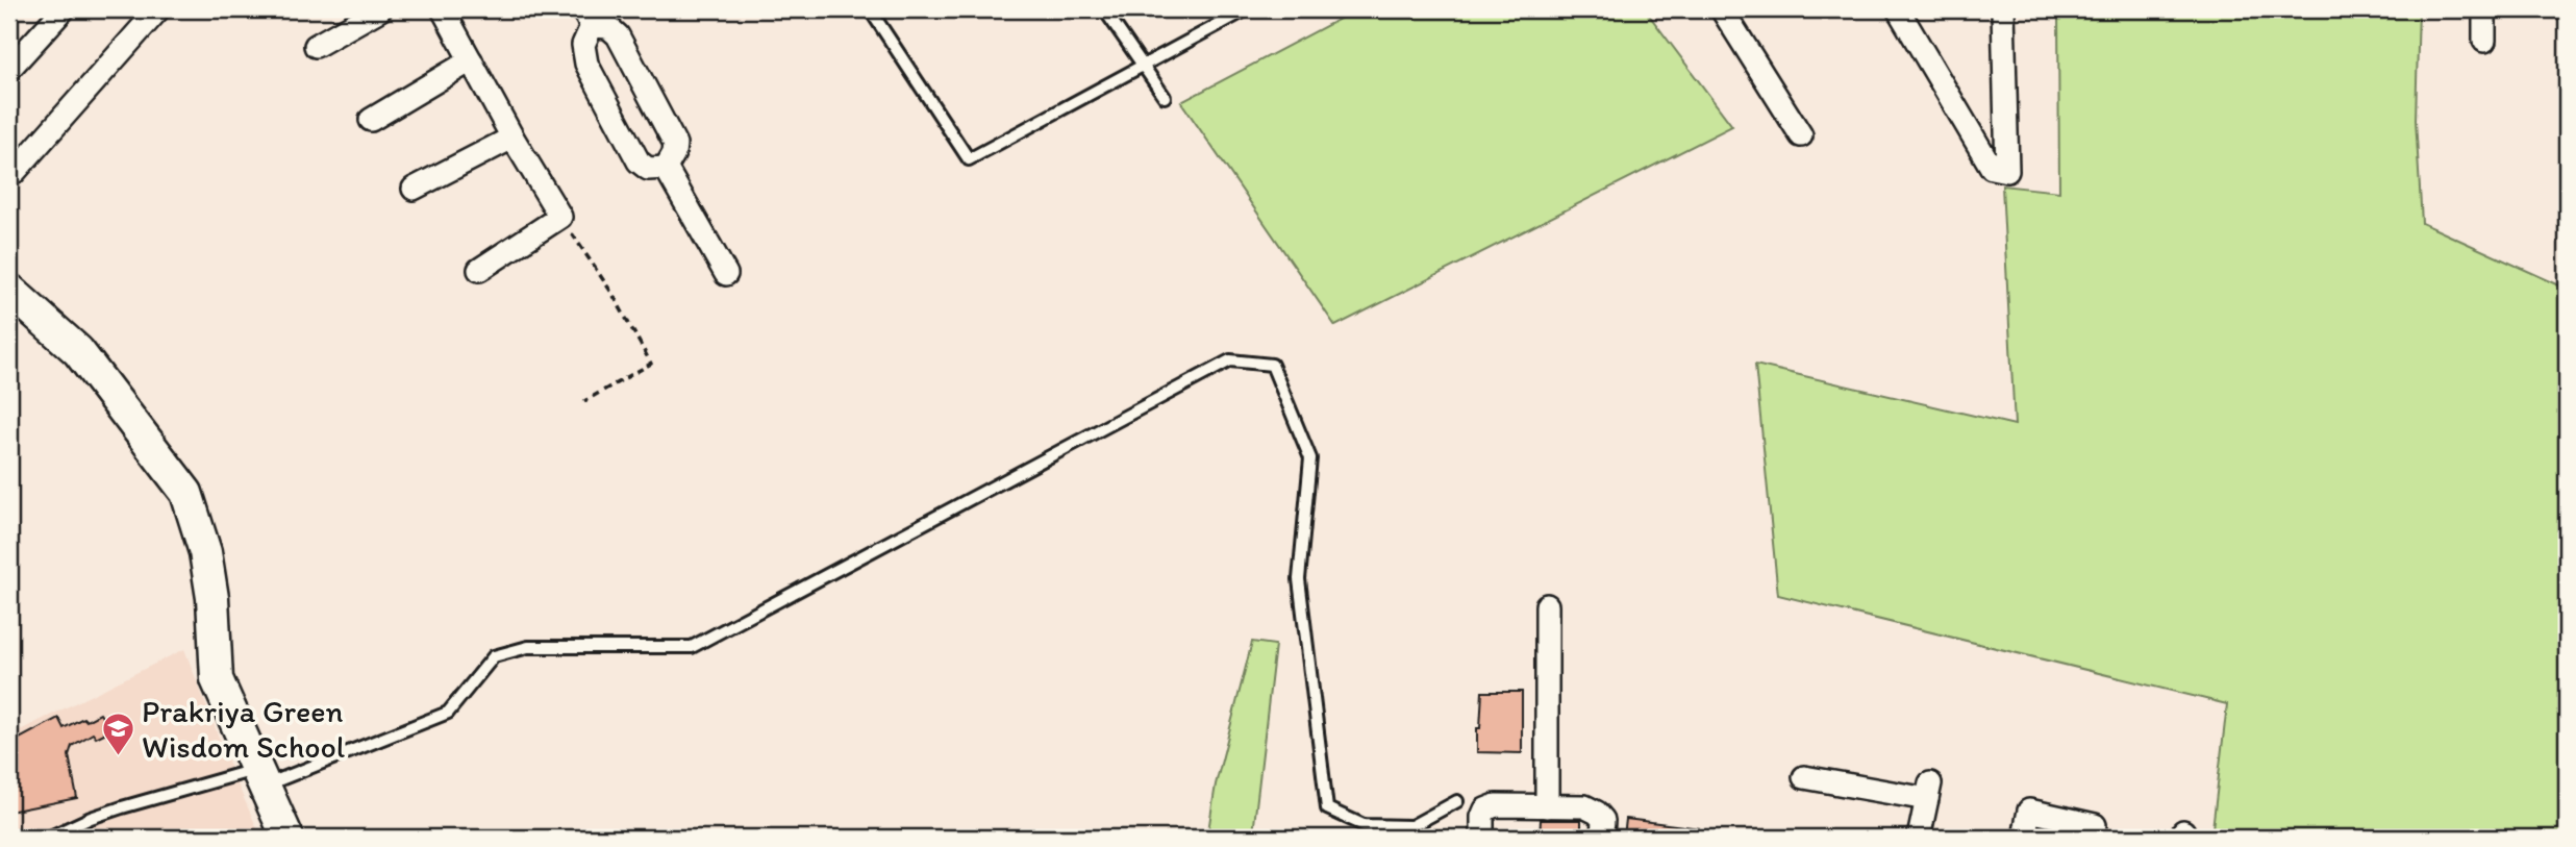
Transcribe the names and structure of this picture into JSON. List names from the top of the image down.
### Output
{
  "places": {
    "school or university": ["Prakriya Green Wisdom School"]
  }
}
